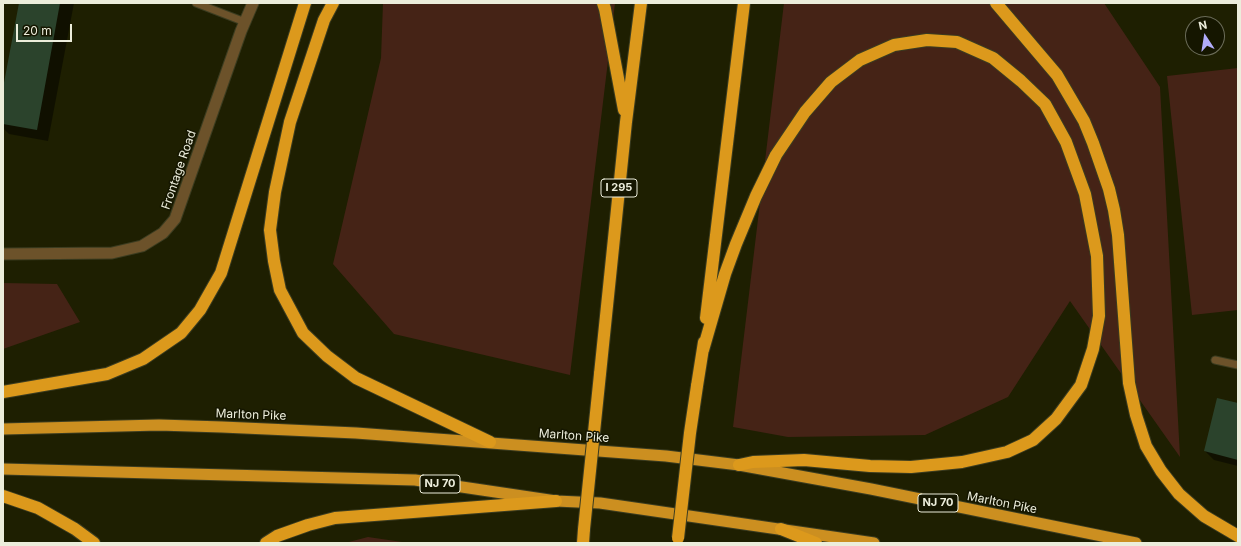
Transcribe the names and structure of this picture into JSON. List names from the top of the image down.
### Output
{
  "streets": {
    "highway": ["I 295", "Marlton Pike", "NJ 70"],
    "street": ["Frontage Road"]
  },
  "scale_bar": "20 m",
  "north": "top"
}
